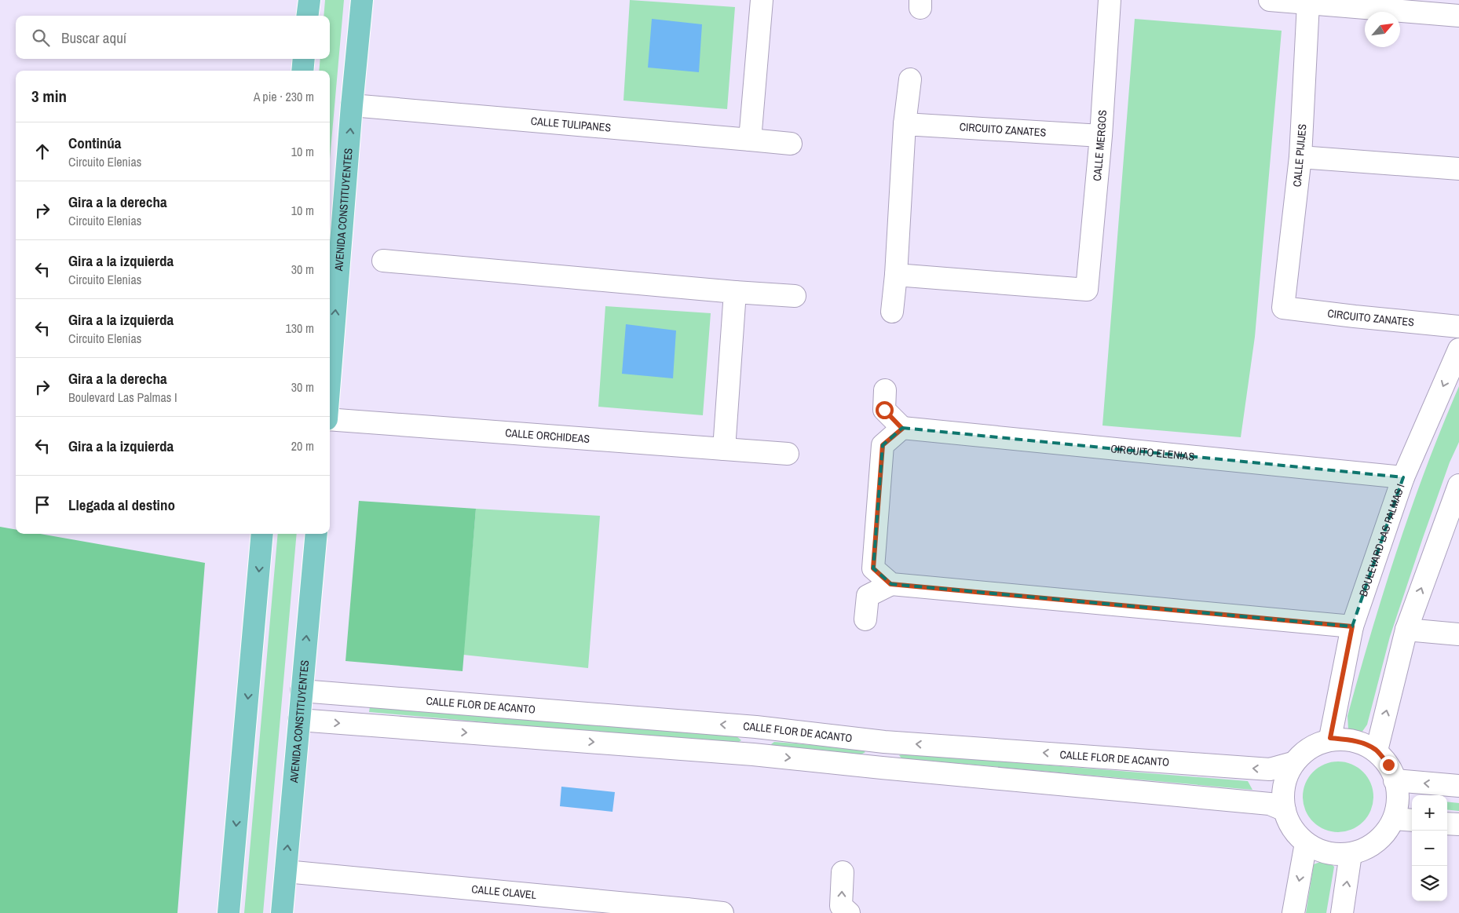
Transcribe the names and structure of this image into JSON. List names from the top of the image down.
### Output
{
  "streets": {
    "main road": ["AVENIDA CONSTITUYENTES"],
    "street": [
      "CALLE TULIPANES",
      "CIRCUITO ZANATES",
      "CALLE MERGOS",
      "CALLE PIJIJES",
      "CALLE ORCHIDEAS",
      "CIRCUITO ELENIAS",
      "BOULEVARD LAS PALMAS I",
      "CALLE FLOR DE ACANTO",
      "CALLE CLAVEL"
    ]
  },
  "crossings": [
    ["CALLE TULIPANES", "AVENIDA CONSTITUYENTES"],
    ["CIRCUITO ZANATES", "CALLE MERGOS"],
    ["CIRCUITO ZANATES", "CALLE PIJIJES"],
    ["AVENIDA CONSTITUYENTES", "CALLE FLOR DE ACANTO"],
    ["AVENIDA CONSTITUYENTES", "CALLE CLAVEL"],
    ["CIRCUITO ELENIAS", "BOULEVARD LAS PALMAS I"],
    ["BOULEVARD LAS PALMAS I", "CALLE FLOR DE ACANTO"]
  ],
  "north": "top right",
  "page": {
    "search": "Buscar aquí",
    "heading": ["3 min", "A pie · 230 m"],
    "list": [
      ["Continúa", "Circuito Elenias", "10 m"],
      ["Gira a la derecha", "Circuito Elenias", "10 m"],
      ["Gira a la izquierda", "Circuito Elenias", "30 m"],
      ["Gira a la izquierda", "Circuito Elenias", "130 m"],
      ["Gira a la derecha", "Boulevard Las Palmas I", "30 m"],
      ["Gira a la izquierda", "20 m"],
      "Llegada al destino"
    ],
    "map_buttons": ["+", "−"]
  }
}
